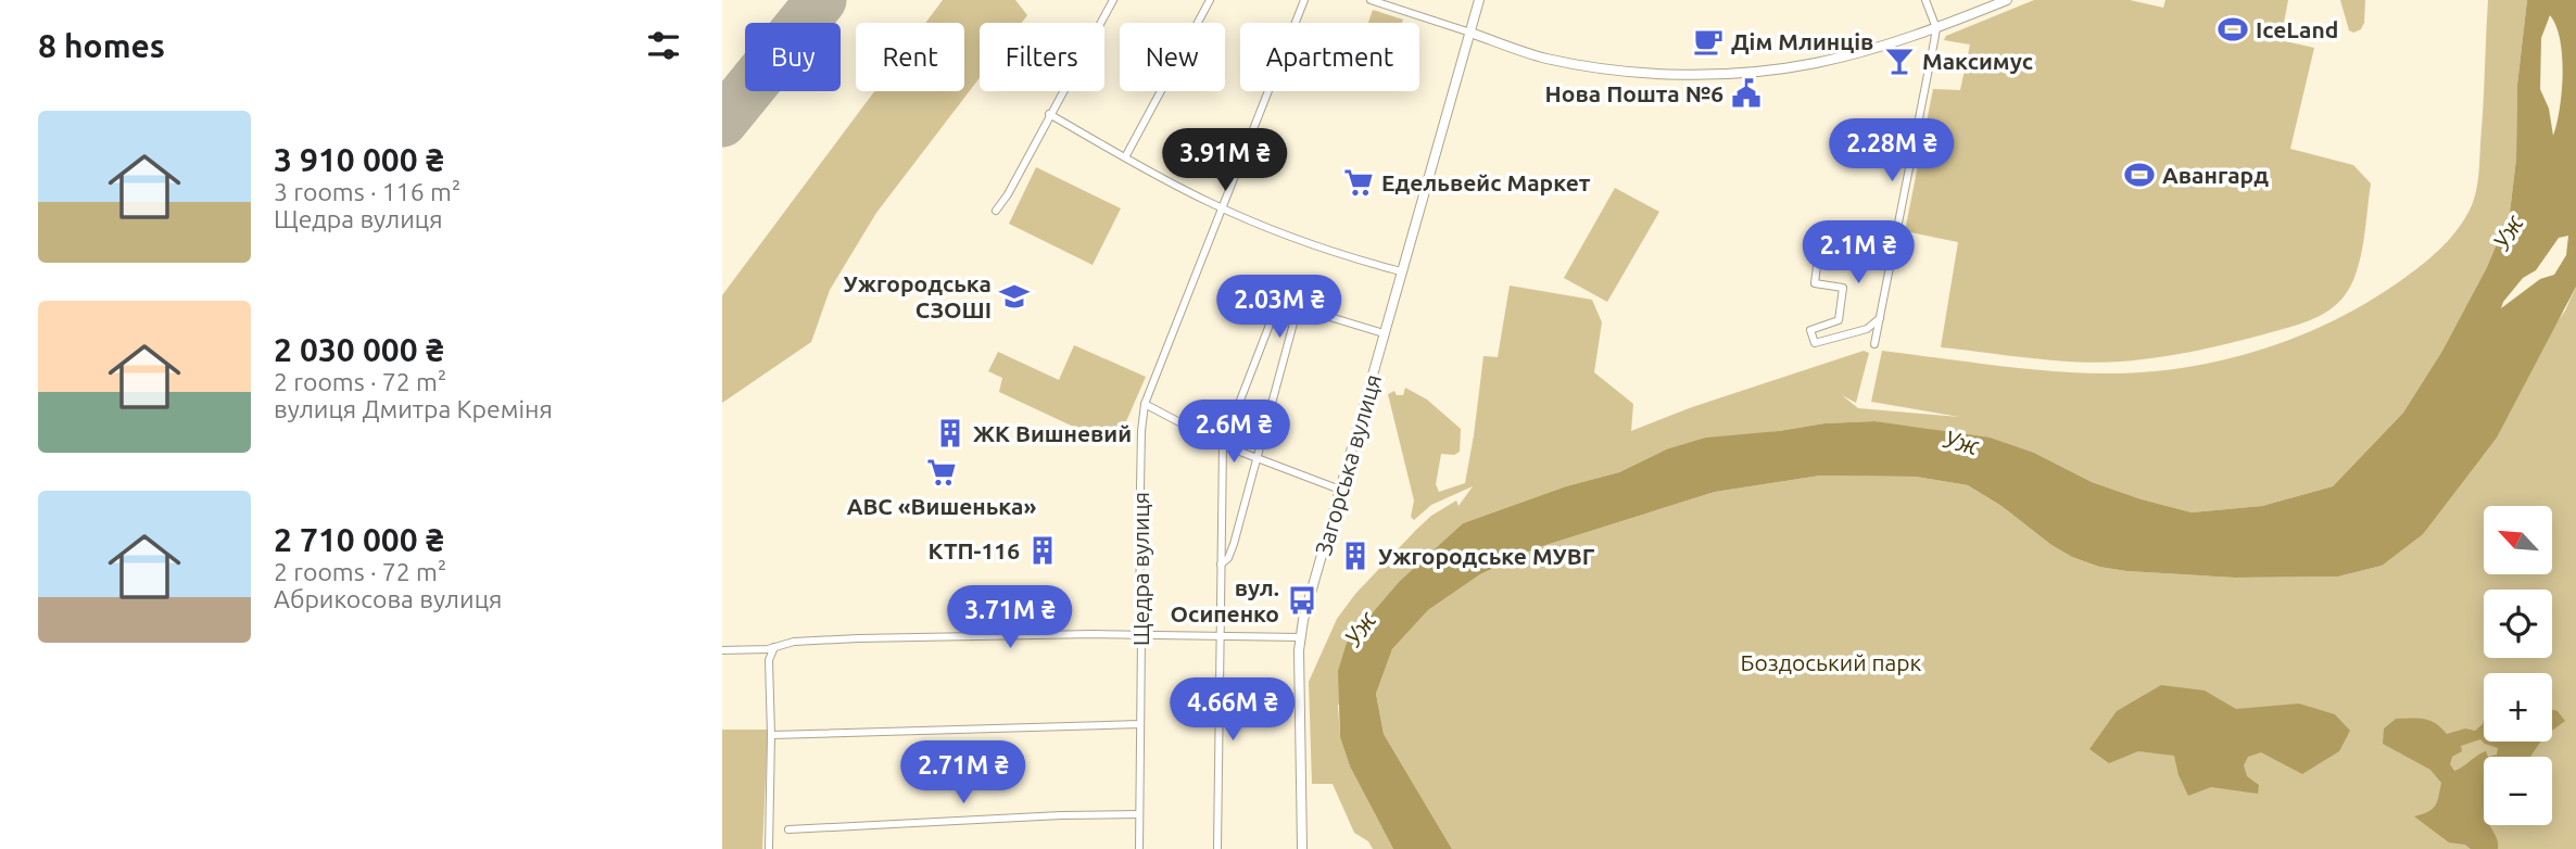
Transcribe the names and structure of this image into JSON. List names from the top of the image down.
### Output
{
  "streets": {
    "street": ["Загорська вулиця", "Щедра вулиця"]
  },
  "water": ["Уж"],
  "parks": ["Боздоський парк"],
  "places": {
    "sports": ["IceLand", "Авангард"],
    "cafe": ["Дім Млинців"],
    "bar": ["Максимус"],
    "public building": ["Нова Пошта №6"],
    "supermarket": ["Едельвейс Маркет", "ABC «Вишенька»"],
    "school or university": ["Ужгородська СЗОШІ"],
    "building": ["ЖК Вишневий", "КТП-116", "Ужгородське МУВГ"],
    "bus stop": ["вул. Осипенко"]
  },
  "north": "top left",
  "page": {
    "heading": "8 homes",
    "chip": [
      "Buy",
      "Rent",
      "Filters",
      "New",
      "Apartment"
    ],
    "list": [
      {
        "name": "3 910 000 ₴",
        "note": "3 rooms · 116 m² · Щедра вулиця"
      },
      {
        "name": "2 030 000 ₴",
        "note": "2 rooms · 72 m² · вулиця Дмитра Креміня"
      },
      {
        "name": "2 710 000 ₴",
        "note": "2 rooms · 72 m² · Абрикосова вулиця"
      }
    ],
    "price": [
      "2.28M ₴",
      "3.91M ₴",
      "2.1M ₴",
      "2.03M ₴",
      "2.6M ₴",
      "3.71M ₴",
      "4.66M ₴",
      "2.71M ₴"
    ],
    "map_buttons": ["+", "−"]
  }
}
